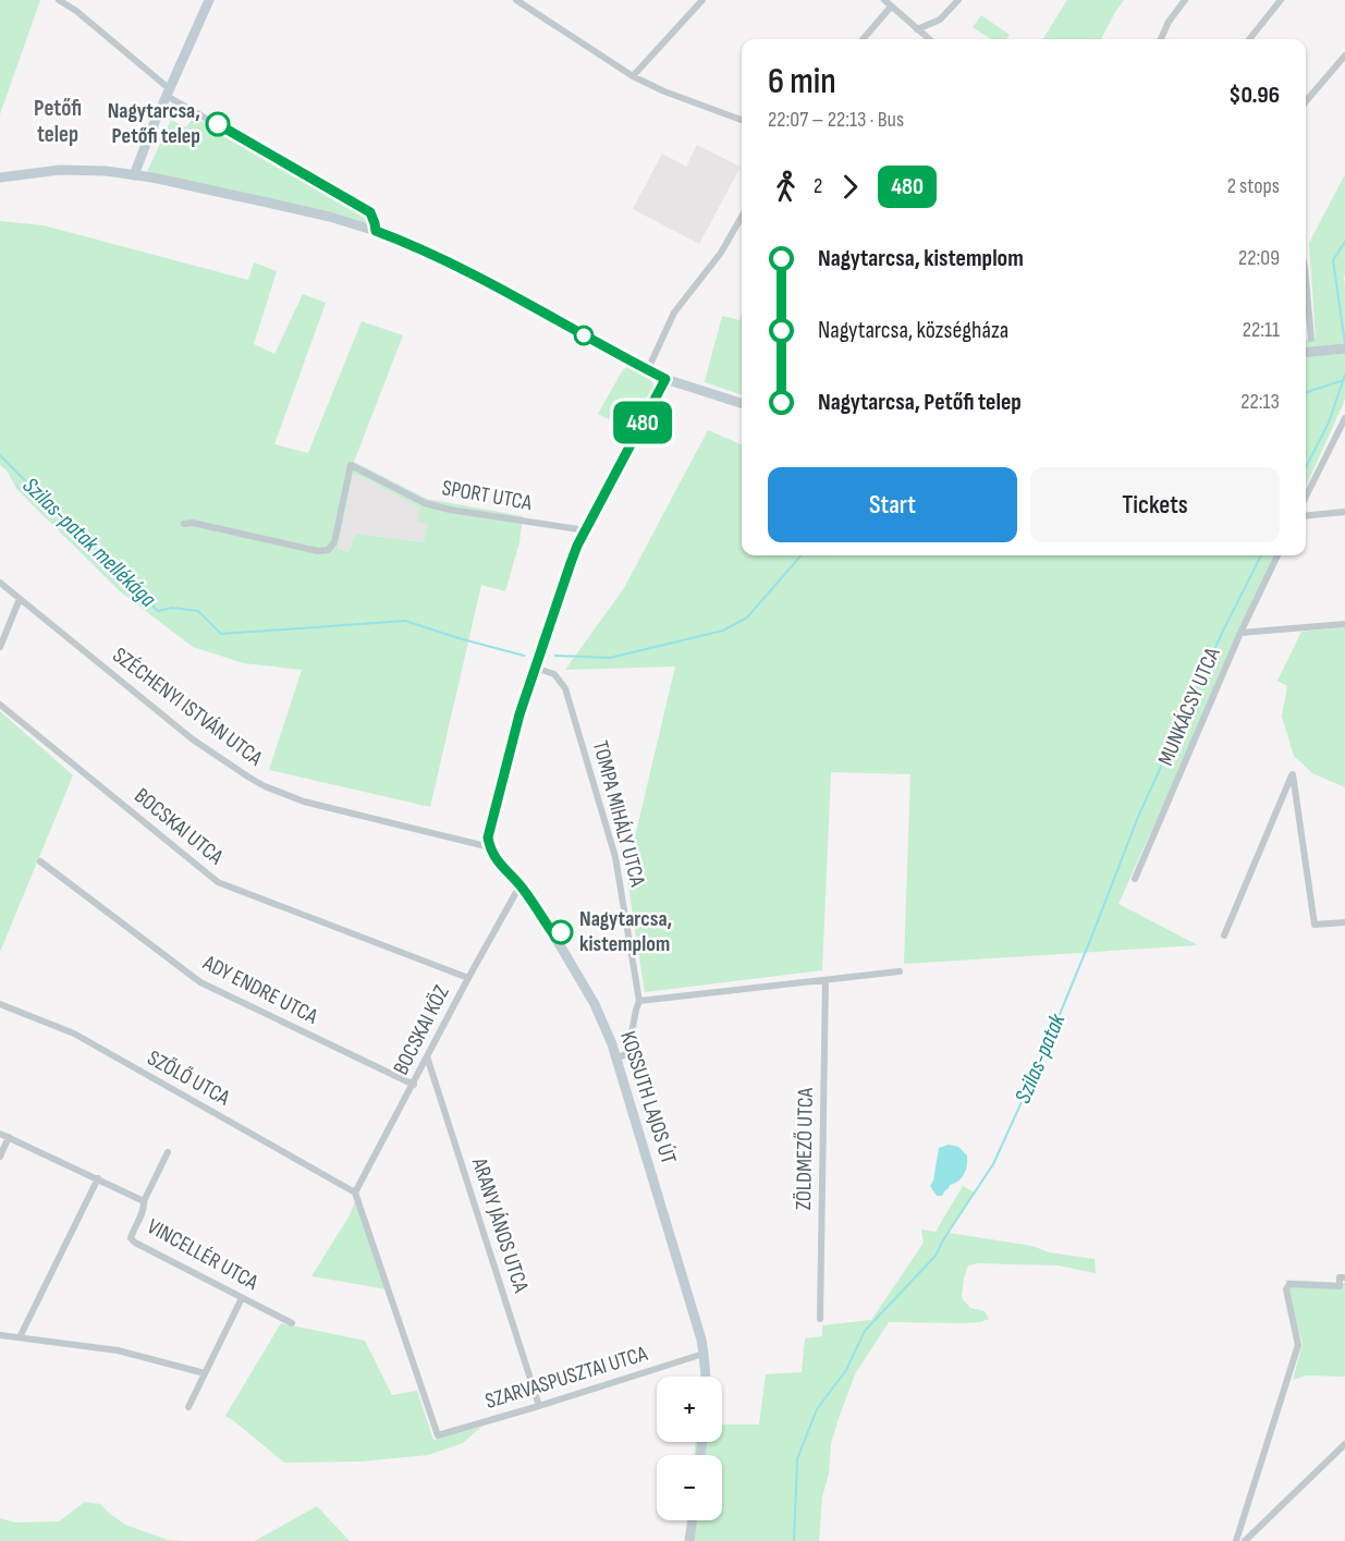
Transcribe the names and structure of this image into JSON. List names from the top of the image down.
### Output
{
  "streets": {
    "main road": ["KOSSUTH LAJOS ÚT"],
    "street": [
      "SPORT UTCA",
      "SZÉCHENYI ISTVÁN UTCA",
      "MUNKÁCSY UTCA",
      "TOMPA MIHÁLY UTCA",
      "BOCSKAI UTCA",
      "ADY ENDRE UTCA",
      "BOCSKAI KÖZ",
      "SZŐLŐ UTCA",
      "ZÖLDMEZŐ UTCA",
      "ARANY JÁNOS UTCA",
      "VINCELLÉR UTCA",
      "SZARVASPUSZTAI UTCA"
    ]
  },
  "crossings": [
    ["SZÉCHENYI ISTVÁN UTCA", "KOSSUTH LAJOS ÚT"],
    ["TOMPA MIHÁLY UTCA", "KOSSUTH LAJOS ÚT"],
    ["BOCSKAI UTCA", "BOCSKAI KÖZ"],
    ["ADY ENDRE UTCA", "BOCSKAI KÖZ"],
    ["BOCSKAI KÖZ", "SZŐLŐ UTCA"],
    ["BOCSKAI KÖZ", "KOSSUTH LAJOS ÚT"],
    ["BOCSKAI KÖZ", "ARANY JÁNOS UTCA"],
    ["BOCSKAI KÖZ", "SZARVASPUSZTAI UTCA"],
    ["SZŐLŐ UTCA", "SZARVASPUSZTAI UTCA"],
    ["KOSSUTH LAJOS ÚT", "SZARVASPUSZTAI UTCA"],
    ["ARANY JÁNOS UTCA", "SZARVASPUSZTAI UTCA"]
  ],
  "districts": ["Petőfi telep"],
  "water": ["Szilas-patak mellékága", "Szilas-patak"],
  "places": ["Nagytarcsa, Petőfi telep", "Nagytarcsa, kistemplom"],
  "lines": ["bus line 480"],
  "page": {
    "on_map": "480",
    "heading": ["6 min", "22:07 – 22:13 · Bus", "$0.96"],
    "legs": ["2", "480", "2 stops"],
    "list": [
      {
        "name": "Nagytarcsa, kistemplom",
        "value": "22:09"
      },
      {
        "name": "Nagytarcsa, községháza",
        "value": "22:11"
      },
      {
        "name": "Nagytarcsa, Petőfi telep",
        "value": "22:13"
      }
    ],
    "buttons": ["Start", "Tickets"],
    "map_buttons": ["+", "−"]
  }
}
